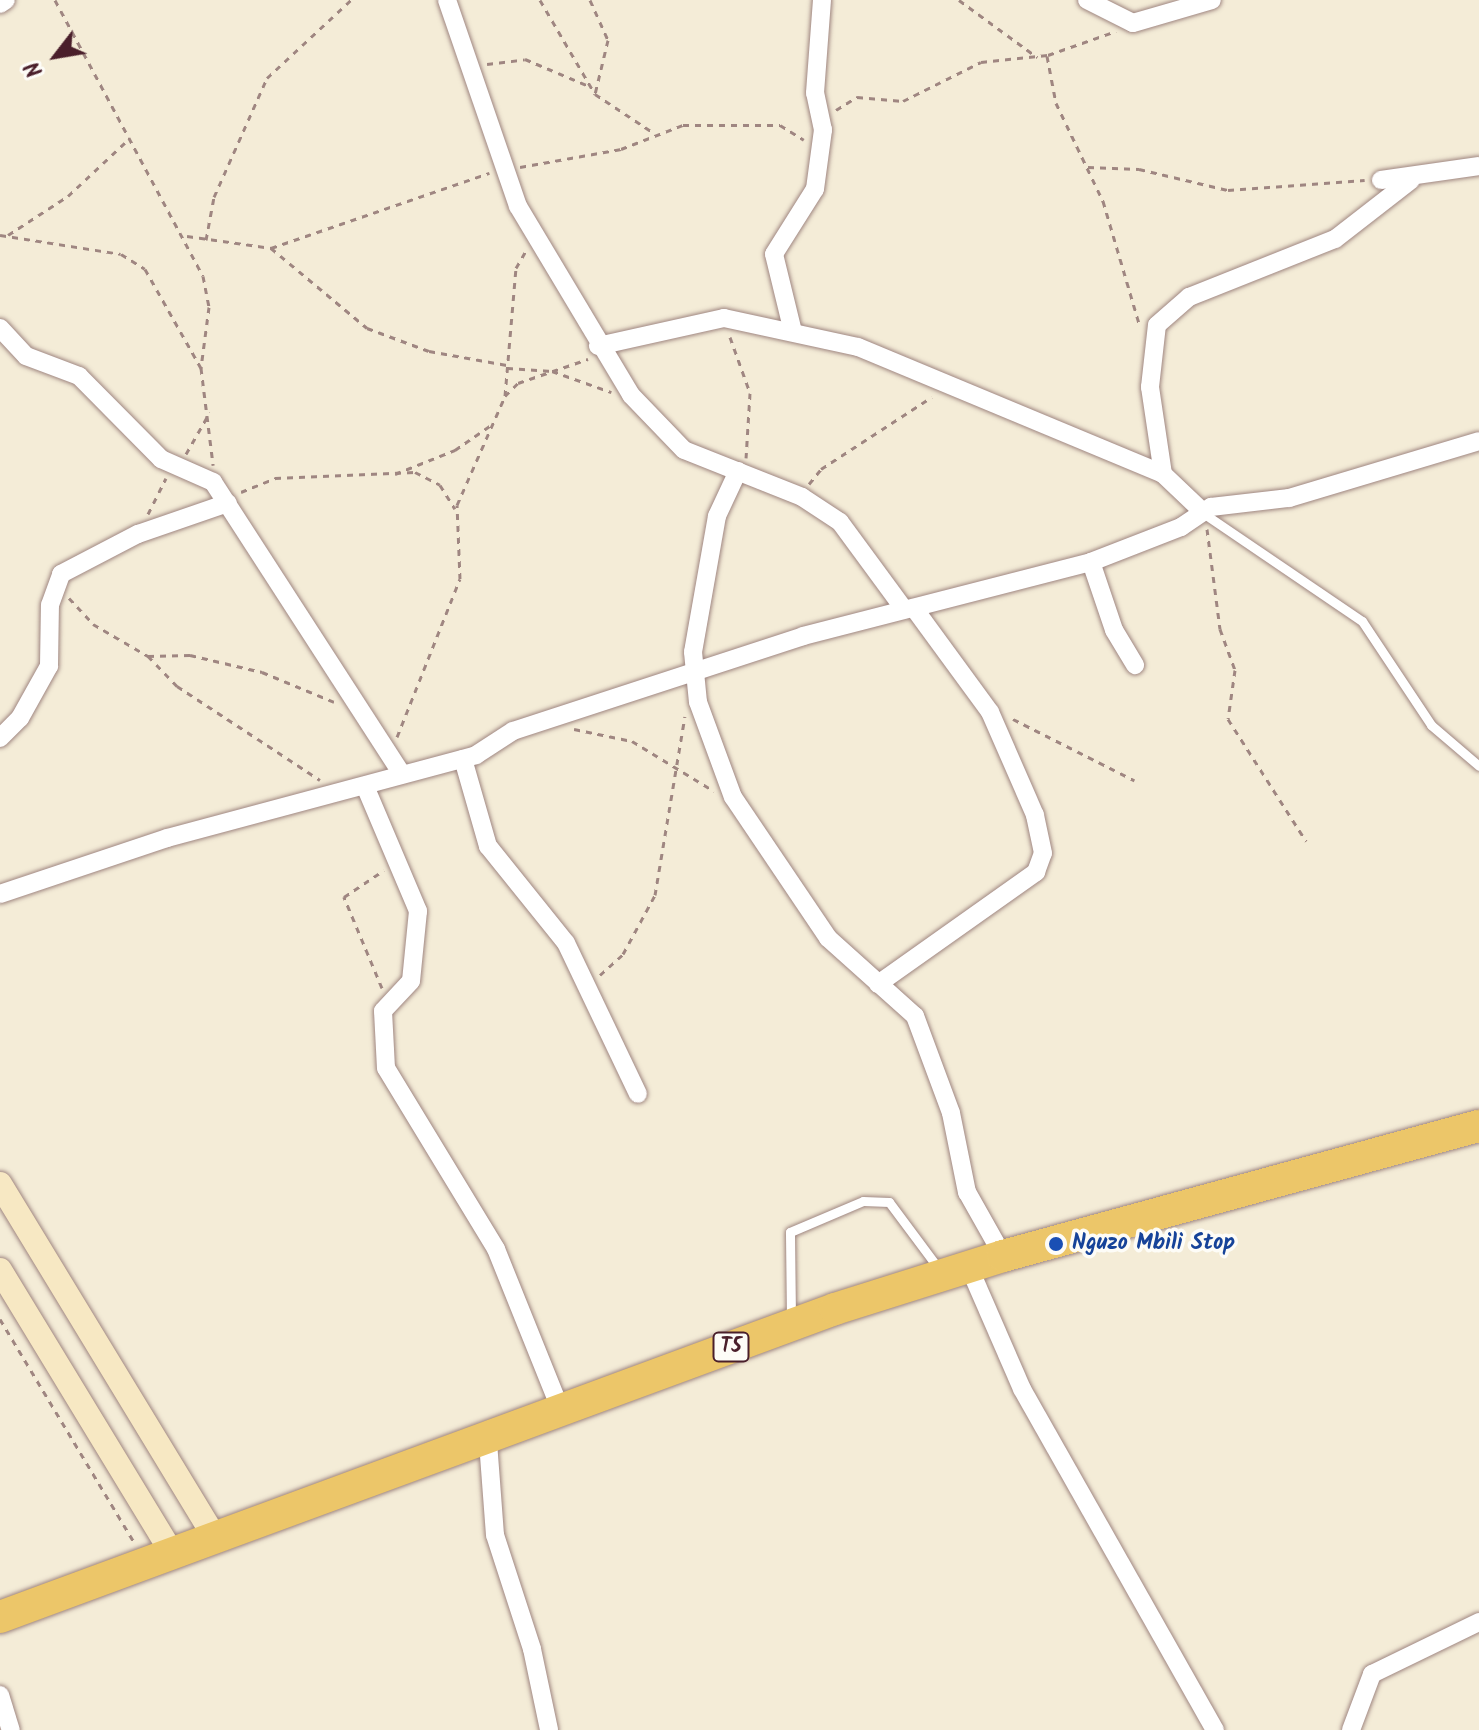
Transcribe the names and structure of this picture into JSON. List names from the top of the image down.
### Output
{
  "streets": {
    "highway": ["T5"]
  },
  "places": ["Nguzo Mbili Stop"],
  "north": "bottom left"
}
